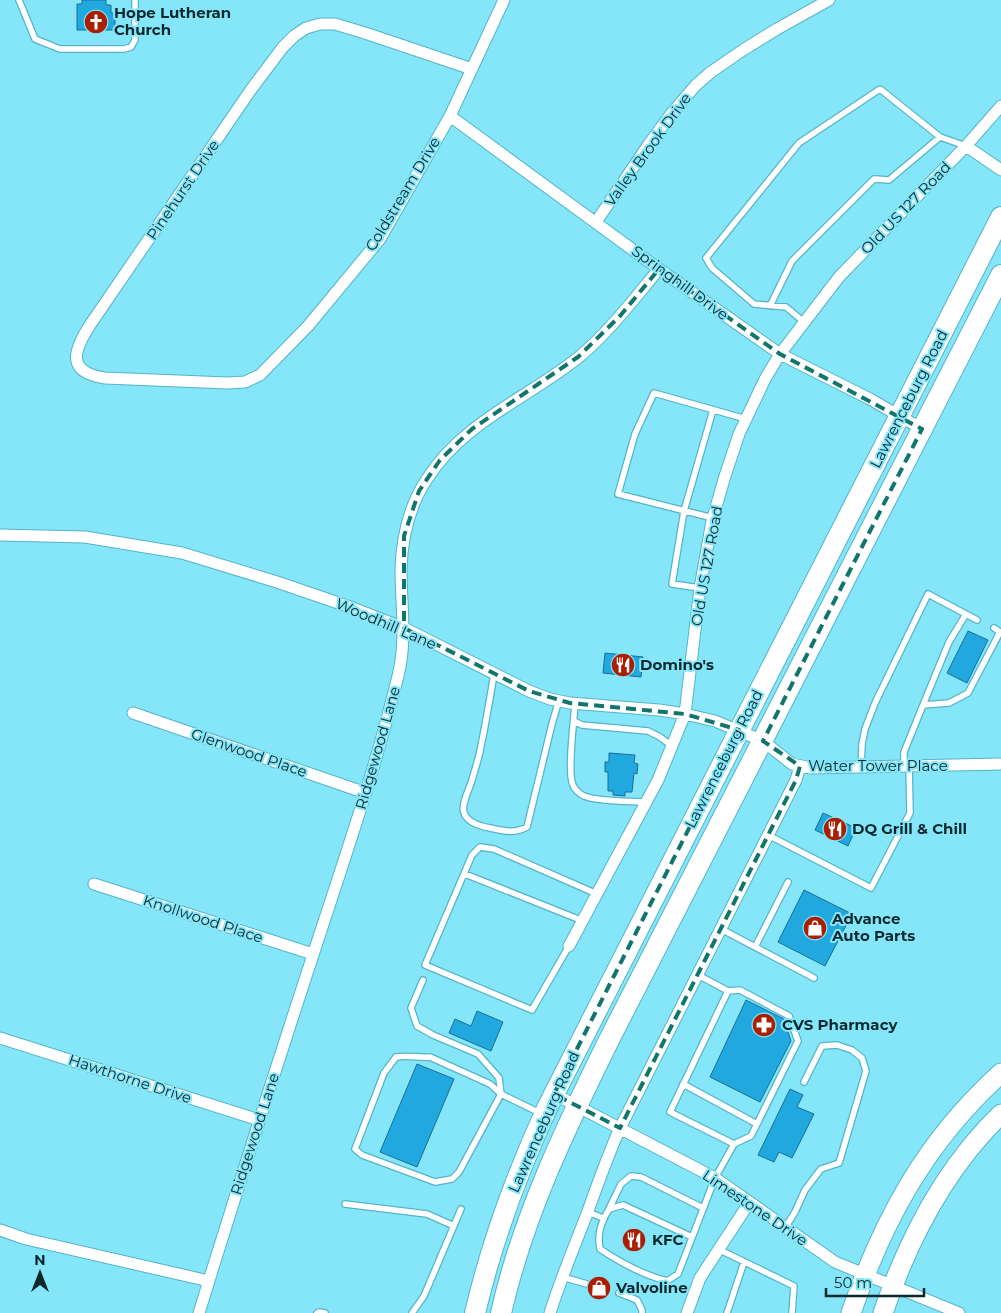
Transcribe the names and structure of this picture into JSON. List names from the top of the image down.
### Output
{
  "streets": {
    "highway": ["Lawrenceburg Road"],
    "street": [
      "Valley Brook Drive",
      "Pinehurst Drive",
      "Coldstream Drive",
      "Old US 127 Road",
      "Springhill Drive",
      "Woodhill Lane",
      "Ridgewood Lane",
      "Glenwood Place",
      "Water Tower Place",
      "Knollwood Place",
      "Hawthorne Drive",
      "Limestone Drive"
    ]
  },
  "crossings": [
    ["Valley Brook Drive", "Springhill Drive"],
    ["Pinehurst Drive", "Coldstream Drive"],
    ["Coldstream Drive", "Springhill Drive"],
    ["Old US 127 Road", "Springhill Drive"],
    ["Old US 127 Road", "Woodhill Lane"],
    ["Springhill Drive", "Lawrenceburg Road"],
    ["Springhill Drive", "Ridgewood Lane"],
    ["Lawrenceburg Road", "Woodhill Lane"],
    ["Lawrenceburg Road", "Water Tower Place"],
    ["Lawrenceburg Road", "Limestone Drive"],
    ["Woodhill Lane", "Ridgewood Lane"],
    ["Woodhill Lane", "Water Tower Place"],
    ["Ridgewood Lane", "Glenwood Place"],
    ["Ridgewood Lane", "Knollwood Place"],
    ["Ridgewood Lane", "Hawthorne Drive"]
  ],
  "places": {
    "church": ["Hope Lutheran Church"],
    "restaurant": ["Domino's", "DQ Grill & Chill", "KFC"],
    "shop": ["Advance Auto Parts", "Valvoline"],
    "pharmacy": ["CVS Pharmacy"]
  },
  "scale_bar": "50 m",
  "north": "top"
}
